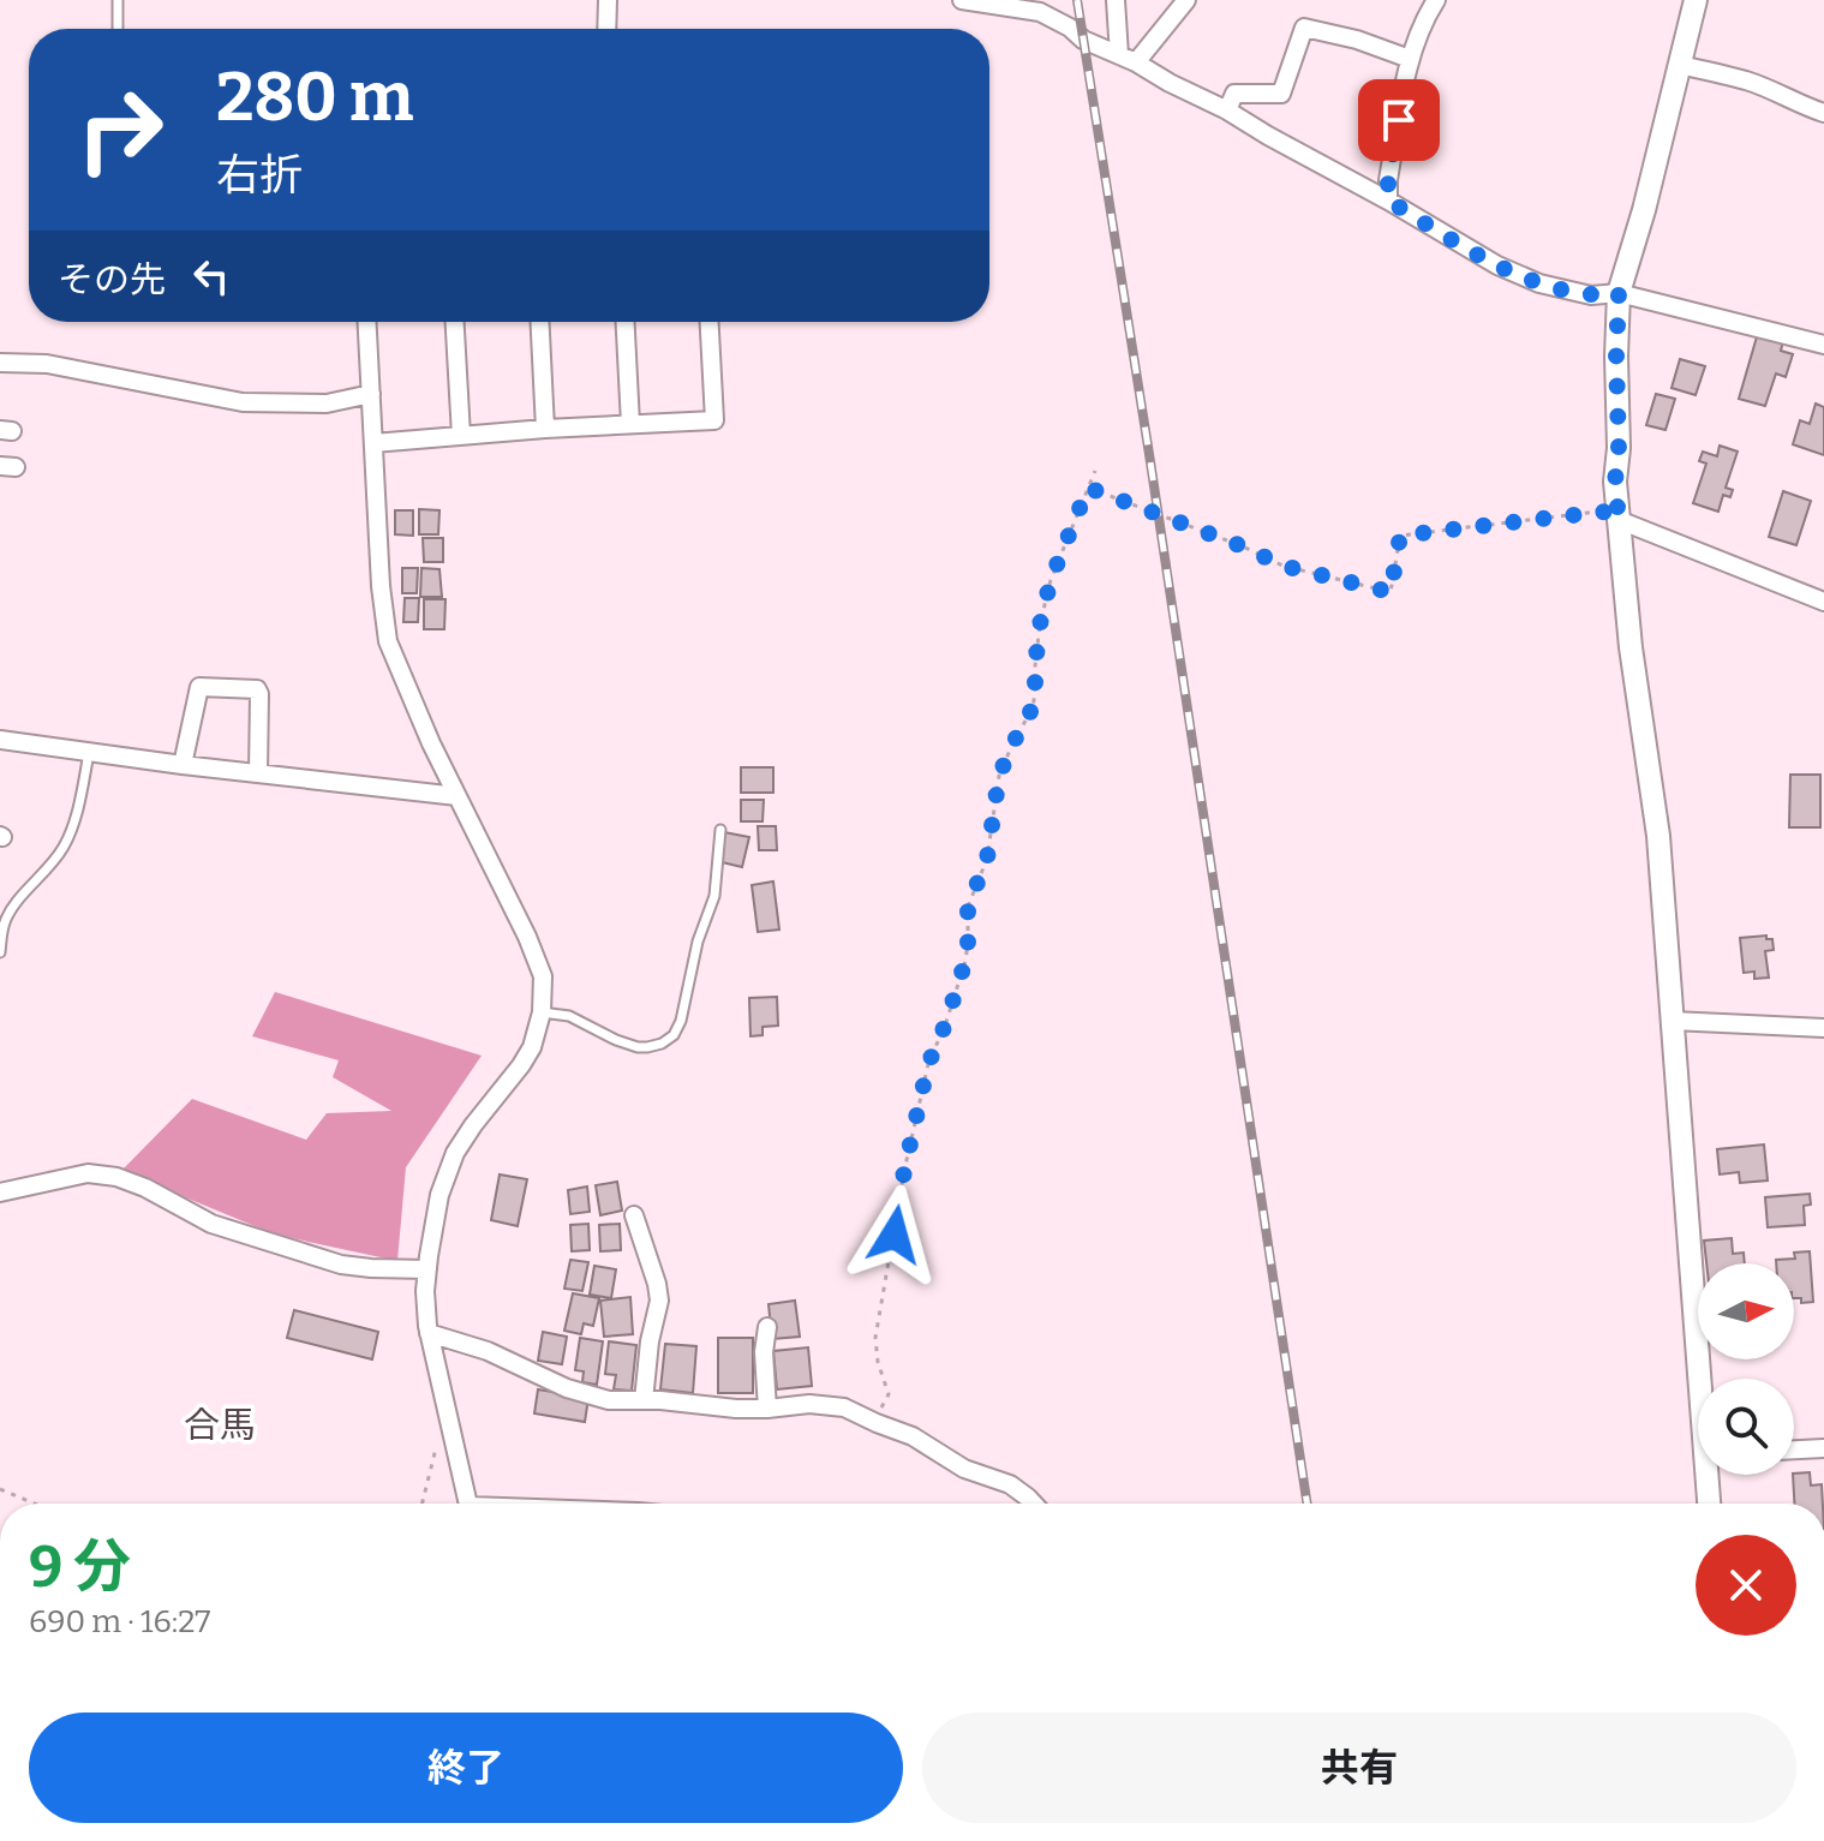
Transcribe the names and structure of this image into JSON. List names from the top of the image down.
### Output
{
  "districts": ["合馬"],
  "north": "right",
  "page": {
    "turn": ["280 m", "右折"],
    "then": "その先",
    "heading": ["9 分", "690 m · 16:27"],
    "buttons": ["終了", "共有"]
  }
}
